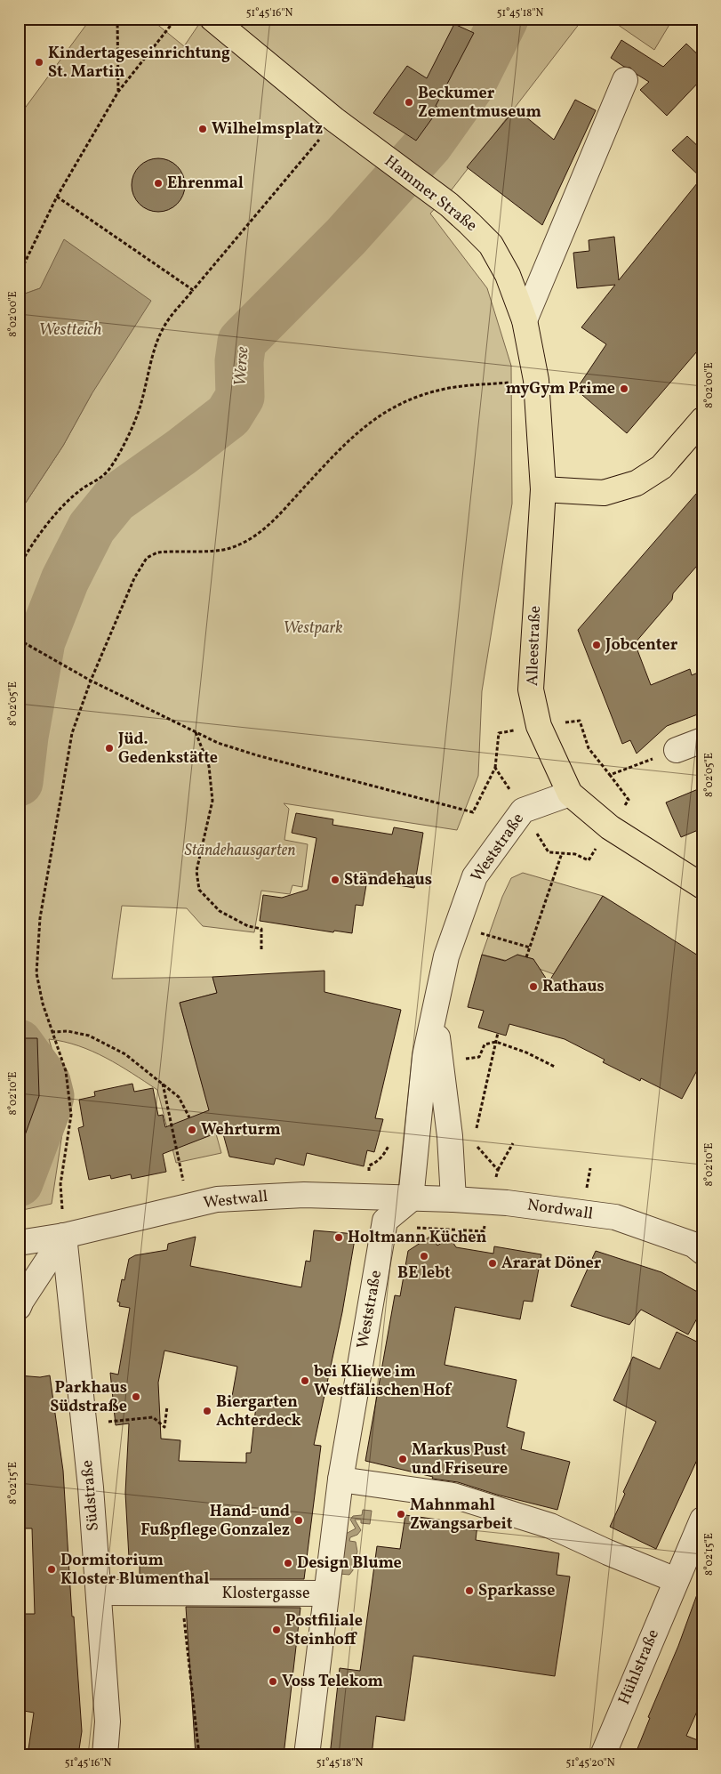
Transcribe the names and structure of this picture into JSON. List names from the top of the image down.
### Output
{
  "streets": {
    "main road": ["Hammer Straße", "Alleestraße"],
    "street": [
      "Weststraße",
      "Westwall",
      "Nordwall",
      "Südstraße",
      "Klostergasse",
      "Hühlstraße"
    ]
  },
  "crossings": [
    ["Hammer Straße", "Alleestraße"],
    ["Alleestraße", "Weststraße"],
    ["Weststraße", "Westwall"],
    ["Weststraße", "Nordwall"],
    ["Weststraße", "Klostergasse"],
    ["Westwall", "Nordwall"],
    ["Westwall", "Südstraße"],
    ["Südstraße", "Klostergasse"]
  ],
  "water": ["Westteich", "Werse"],
  "parks": ["Westpark", "Ständehausgarten"],
  "places": [
    "Kindertageseinrichtung St. Martin",
    "Beckumer Zementmuseum",
    "Wilhelmsplatz",
    "Ehrenmal",
    "myGym Prime",
    "Jobcenter",
    "Jüd. Gedenkstätte",
    "Ständehaus",
    "Rathaus",
    "Wehrturm",
    "Holtmann Küchen",
    "BE lebt",
    "Ararat Döner",
    "bei Kliewe im Westfälischen Hof",
    "Parkhaus Südstraße",
    "Biergarten Achterdeck",
    "Markus Pust und Friseure",
    "Mahnmahl Zwangsarbeit",
    "Hand- und Fußpflege Gonzalez",
    "Design Blume",
    "Dormitorium Kloster Blumenthal",
    "Sparkasse",
    "Postfiliale Steinhoff",
    "Voss Telekom"
  ],
  "coordinates": [
    "51°45'16\"N",
    "51°45'18\"N",
    "8°02'00\"E",
    "8°02'05\"E",
    "8°02'10\"E",
    "8°02'15\"E",
    "51°45'20\"N"
  ]
}
